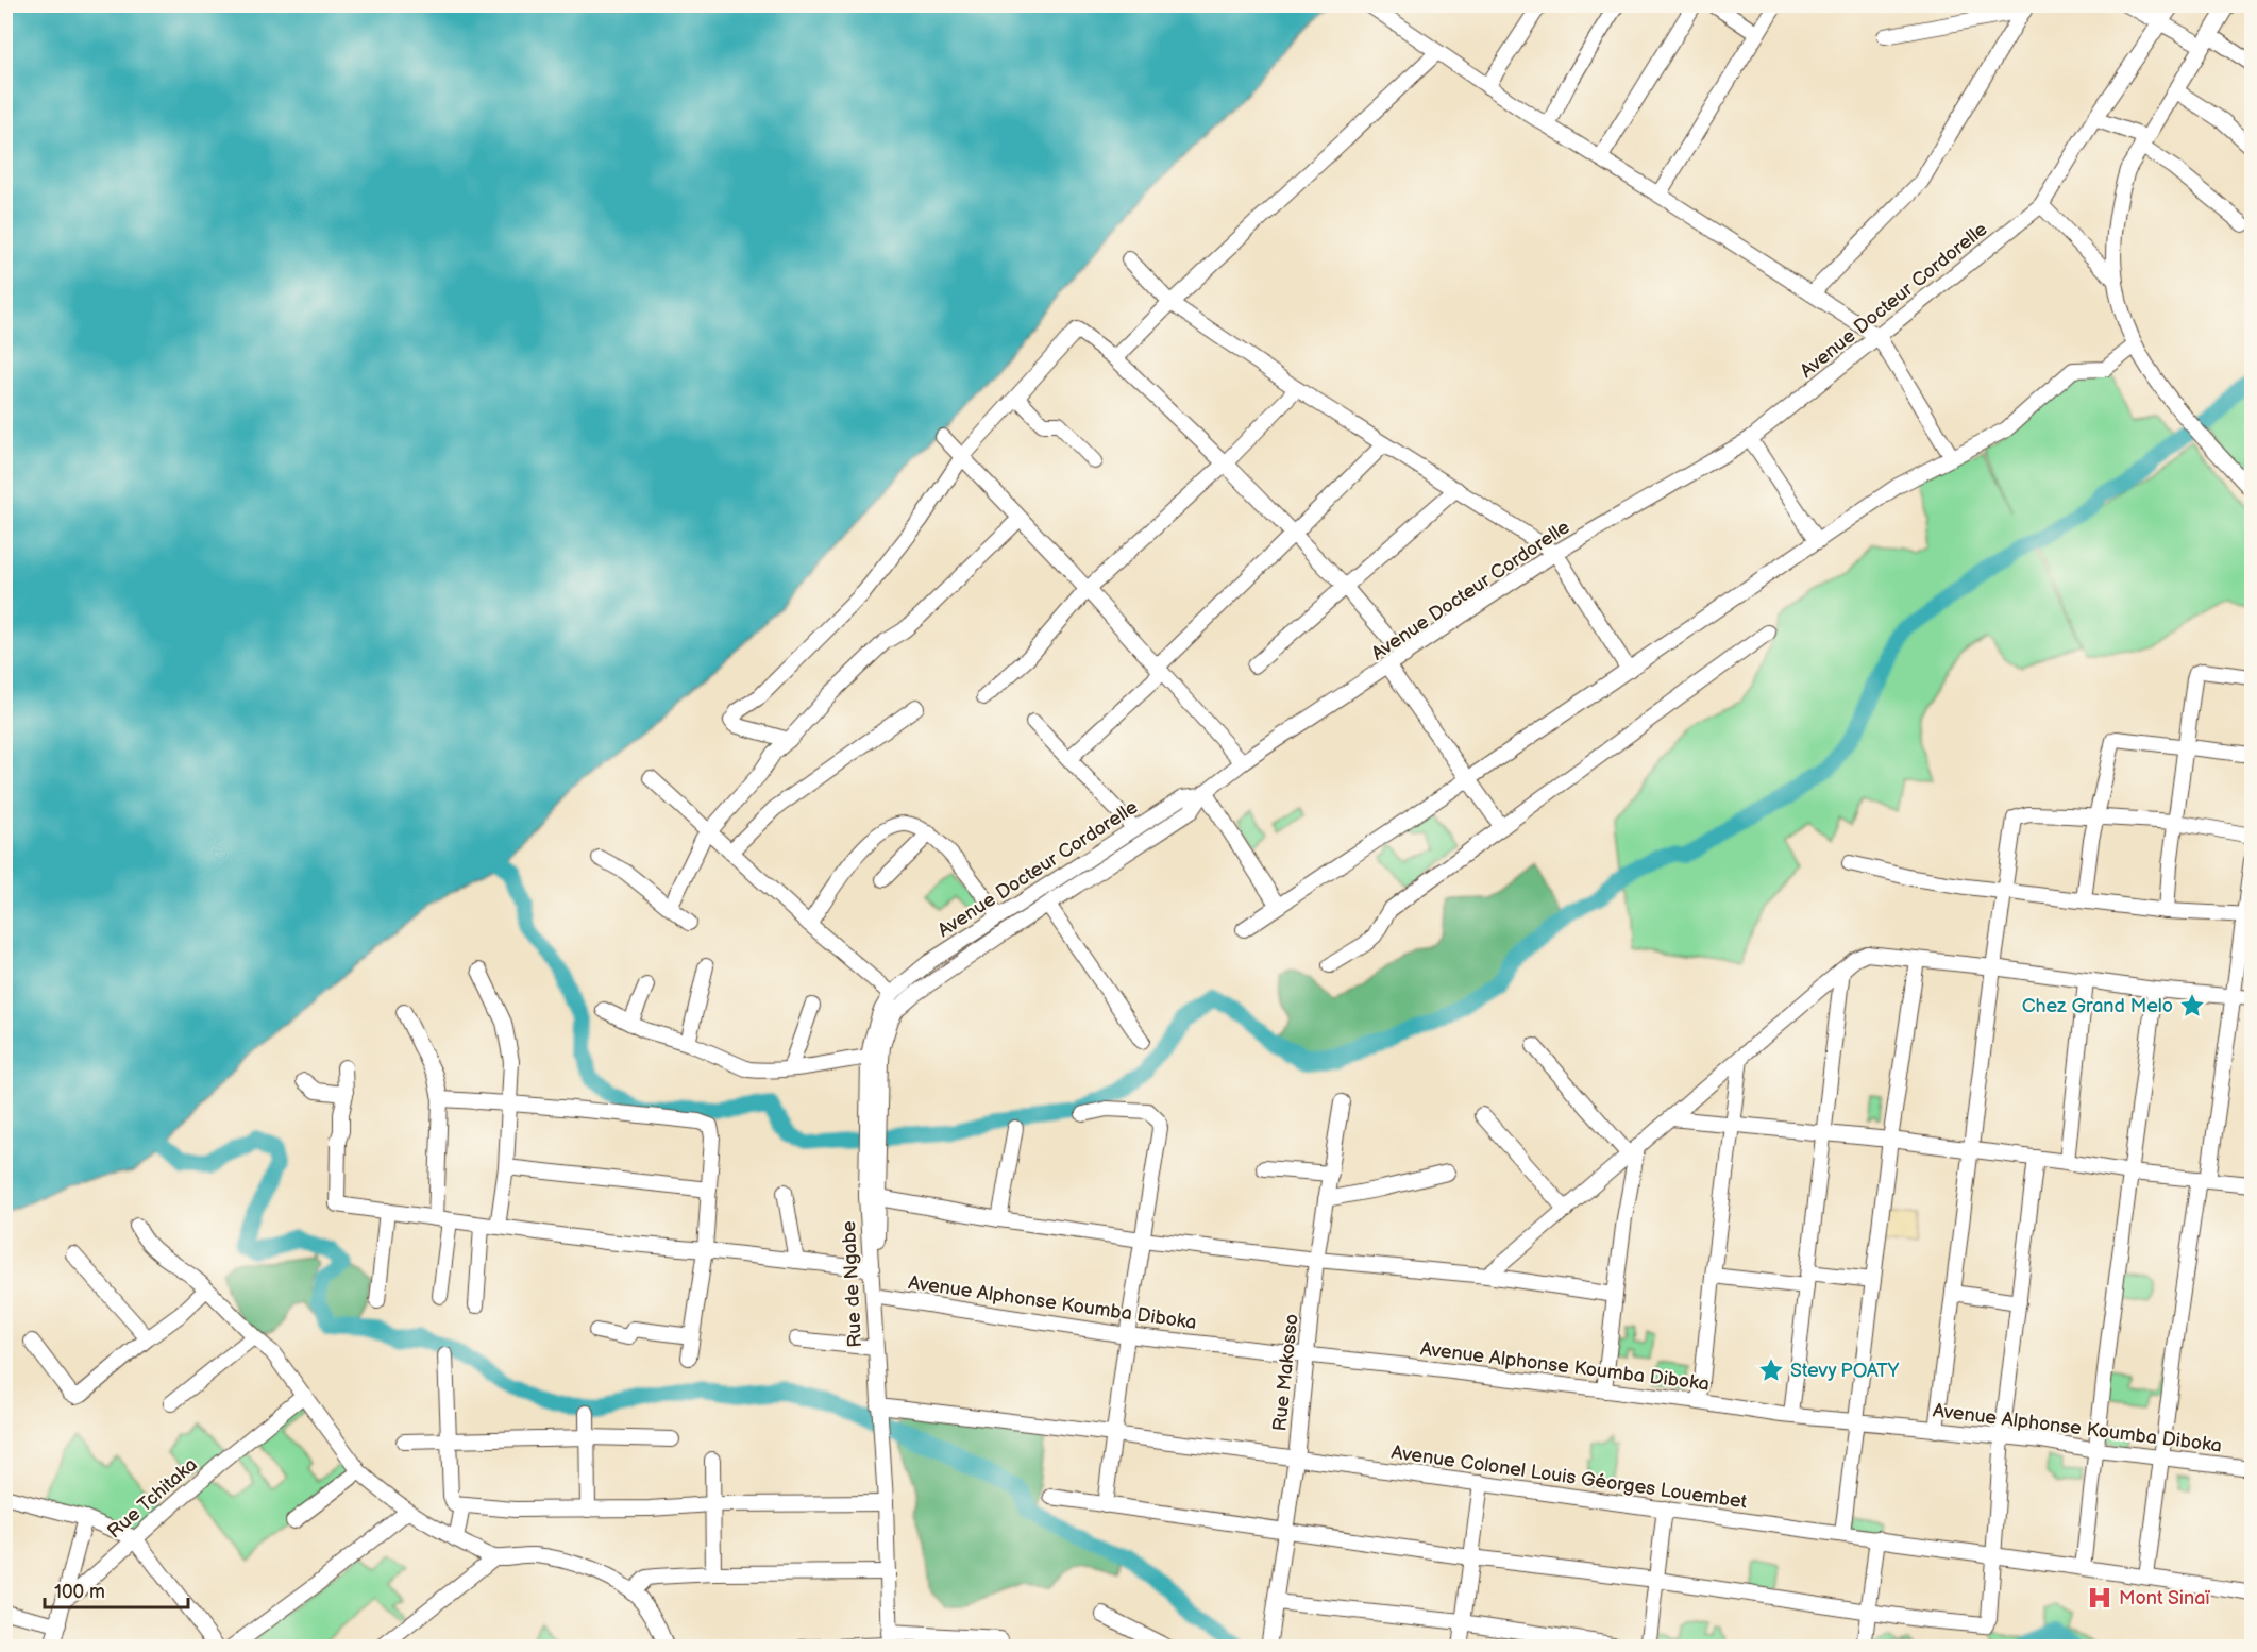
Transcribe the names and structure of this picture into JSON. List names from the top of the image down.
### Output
{
  "streets": {
    "street": [
      "Avenue Docteur Cordorelle",
      "Rue de Ngabe",
      "Avenue Alphonse Koumba Diboka",
      "Rue Makosso",
      "Avenue Colonel Louis Géorges Louembet",
      "Rue Tchitaka"
    ]
  },
  "crossings": [
    ["Avenue Docteur Cordorelle", "Rue de Ngabe"],
    ["Rue de Ngabe", "Avenue Alphonse Koumba Diboka"],
    ["Rue de Ngabe", "Avenue Colonel Louis Géorges Louembet"],
    ["Avenue Alphonse Koumba Diboka", "Rue Makosso"],
    ["Rue Makosso", "Avenue Colonel Louis Géorges Louembet"]
  ],
  "places": {
    "place": ["Chez Grand Melo", "Stevy POATY"],
    "hospital": ["Mont Sinaï"]
  },
  "scale_bar": "100 m"
}
